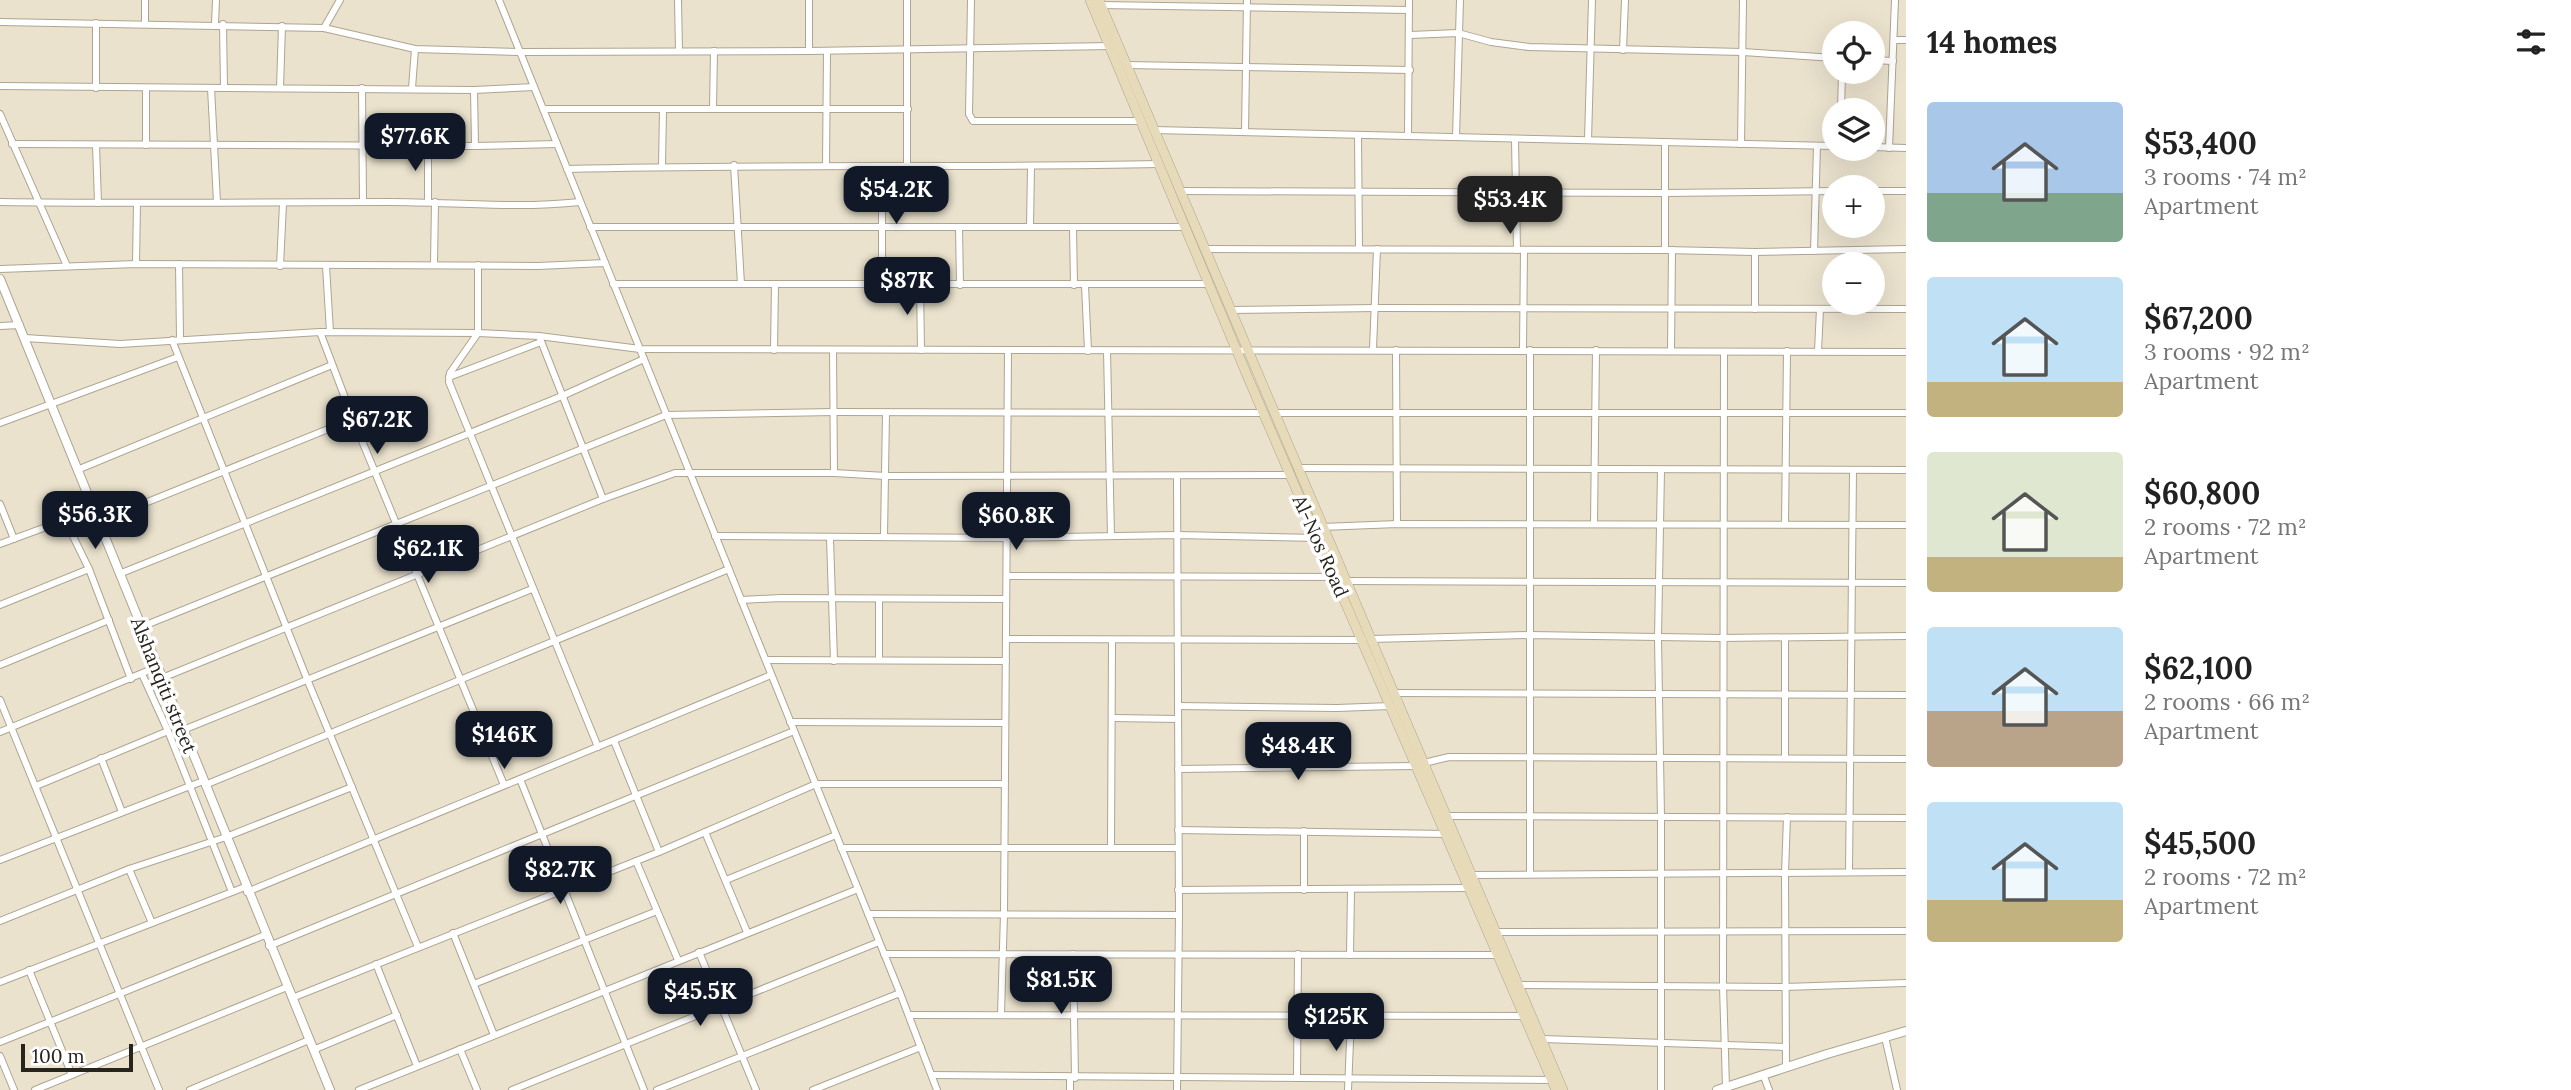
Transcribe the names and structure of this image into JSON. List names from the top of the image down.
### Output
{
  "streets": {
    "main road": ["Al-Nos Road"],
    "street": ["Alshanqiti street"]
  },
  "scale_bar": "100 m",
  "page": {
    "heading": "14 homes",
    "map_buttons": ["+", "−"],
    "list": [
      {
        "name": "$53,400",
        "note": "3 rooms · 74 m² · Apartment"
      },
      {
        "name": "$67,200",
        "note": "3 rooms · 92 m² · Apartment"
      },
      {
        "name": "$60,800",
        "note": "2 rooms · 72 m² · Apartment"
      },
      {
        "name": "$62,100",
        "note": "2 rooms · 66 m² · Apartment"
      },
      {
        "name": "$45,500",
        "note": "2 rooms · 72 m² · Apartment"
      }
    ],
    "price": [
      "$77.6K",
      "$54.2K",
      "$53.4K",
      "$87K",
      "$67.2K",
      "$56.3K",
      "$60.8K",
      "$62.1K",
      "$146K",
      "$48.4K",
      "$82.7K",
      "$81.5K",
      "$45.5K",
      "$125K"
    ],
    "scale": "100 m"
  }
}
